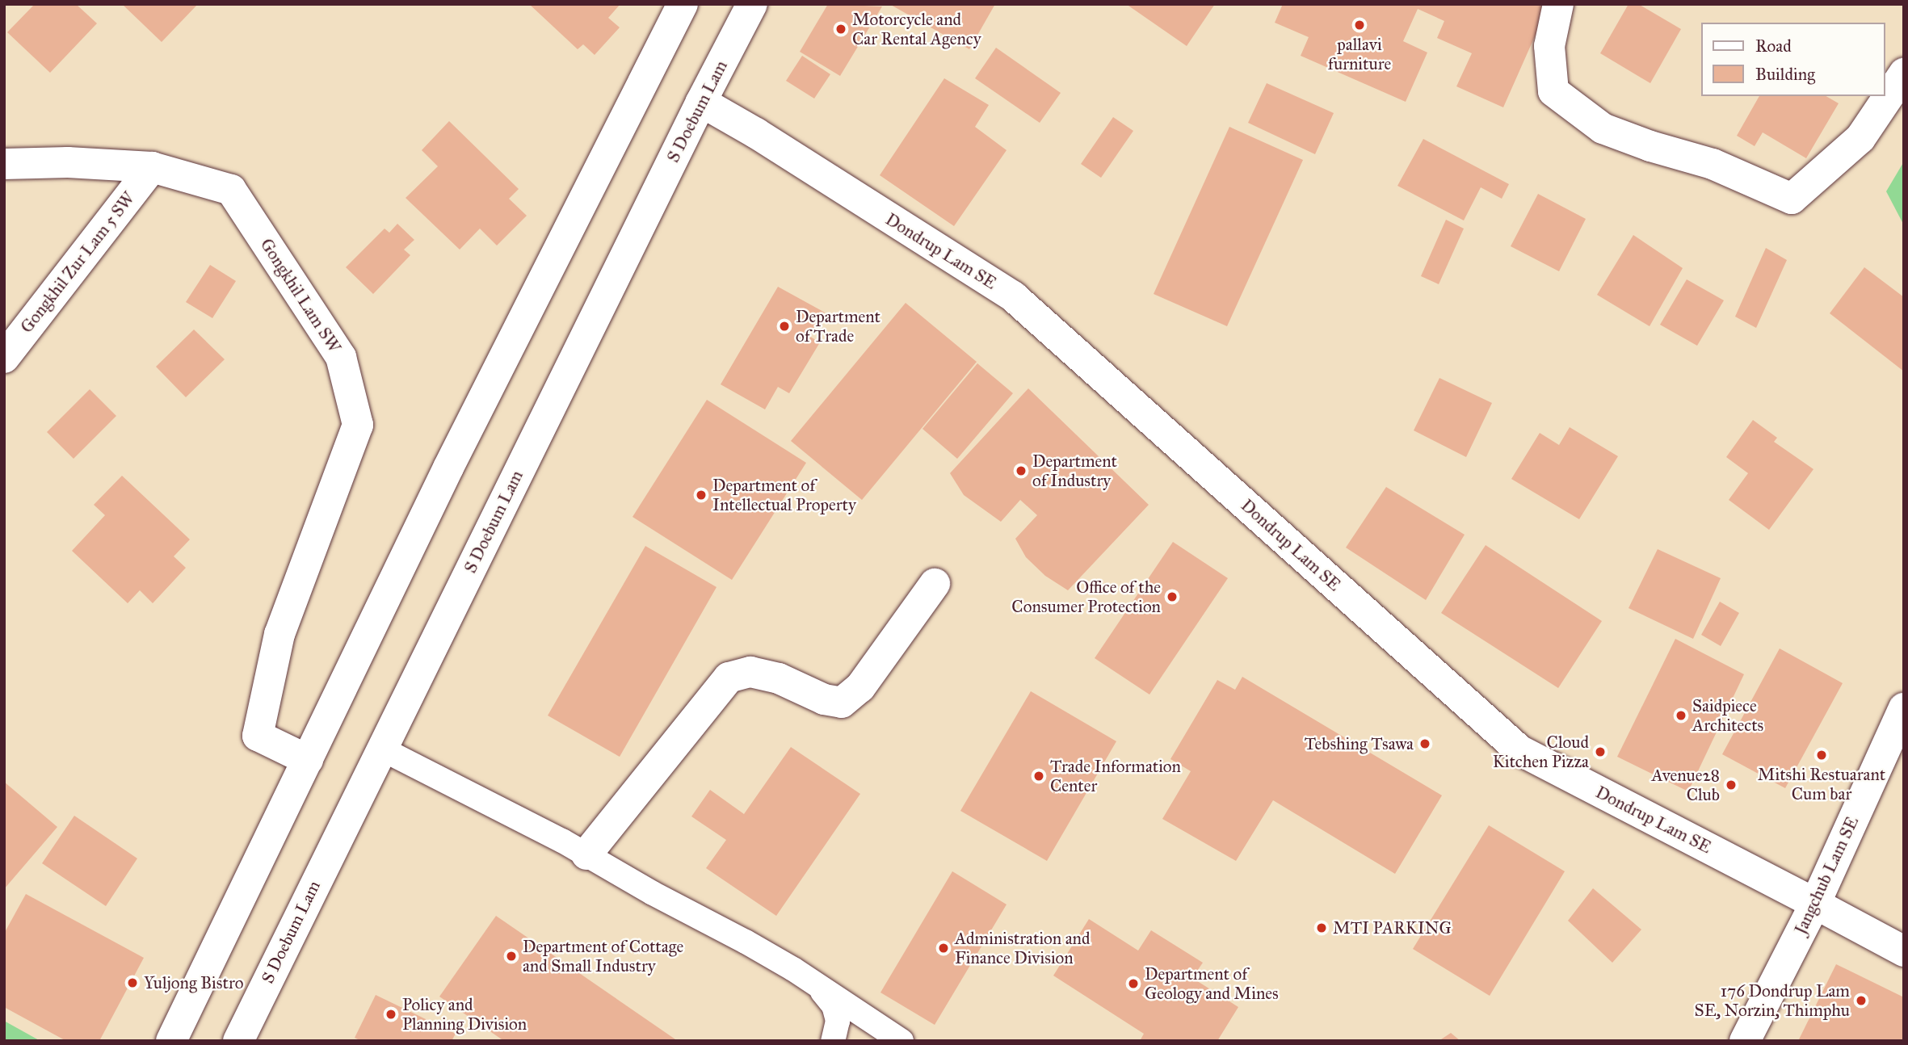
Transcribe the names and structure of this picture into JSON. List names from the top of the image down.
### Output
{
  "streets": {
    "street": [
      "S Doebum Lam",
      "Dondrup Lam SE",
      "Gongkhil Zur Lam 5 SW",
      "Gongkhil Lam SW",
      "Jangchub Lam SE"
    ]
  },
  "crossings": [
    ["S Doebum Lam", "Dondrup Lam SE"],
    ["Dondrup Lam SE", "Jangchub Lam SE"],
    ["Gongkhil Zur Lam 5 SW", "Gongkhil Lam SW"]
  ],
  "places": [
    "pallavi furniture",
    "Motorcycle and Car Rental Agency",
    "Department of Trade",
    "Department of Industry",
    "Department of Intellectual Property",
    "Office of the Consumer Protection",
    "Saidpiece Architects",
    "Tebshing Tsawa",
    "Cloud Kitchen Pizza",
    "Mitshi Restuarant Cum bar",
    "Trade Information Center",
    "Avenue28 Club",
    "MTI PARKING",
    "Administration and Finance Division",
    "Department of Cottage and Small Industry",
    "Yuljong Bistro",
    "Department of Geology and Mines",
    "176 Dondrup Lam SE, Norzin, Thimphu",
    "Policy and Planning Division"
  ],
  "legend": ["Road", "Building"]
}
